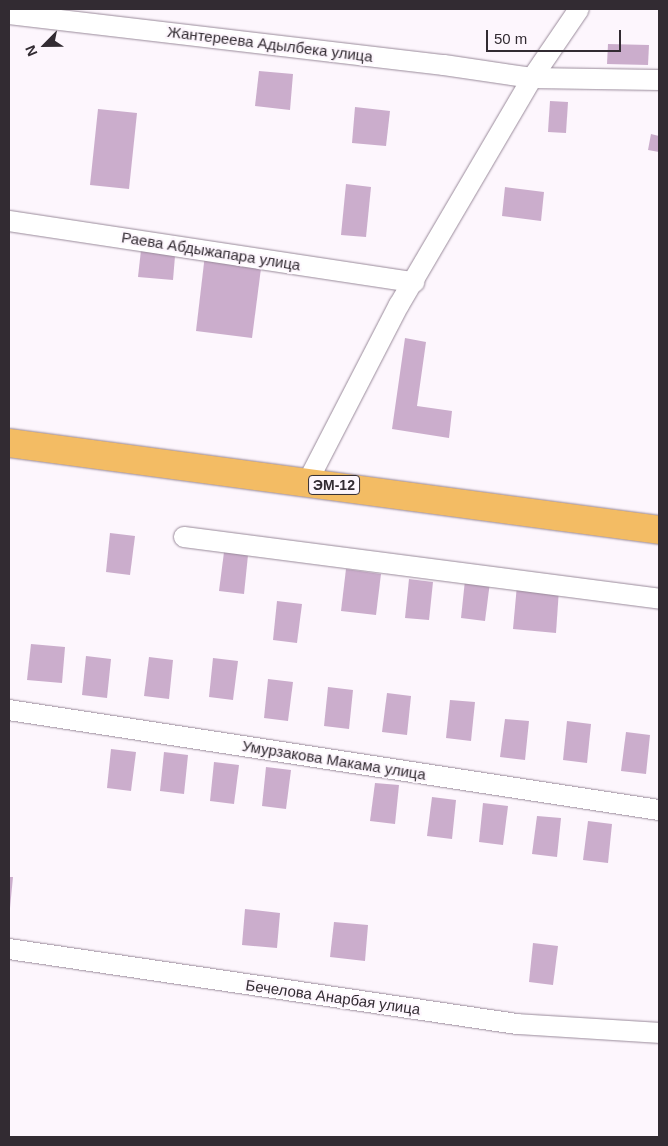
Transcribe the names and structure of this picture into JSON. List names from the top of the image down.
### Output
{
  "streets": {
    "highway": ["ЭМ-12"],
    "street": [
      "Жантереева Адылбека улица",
      "Раева Абдыжапара улица",
      "Умурзакова Макама улица",
      "Бечелова Анарбая улица"
    ]
  },
  "scale_bar": "50 m",
  "north": "bottom left"
}
